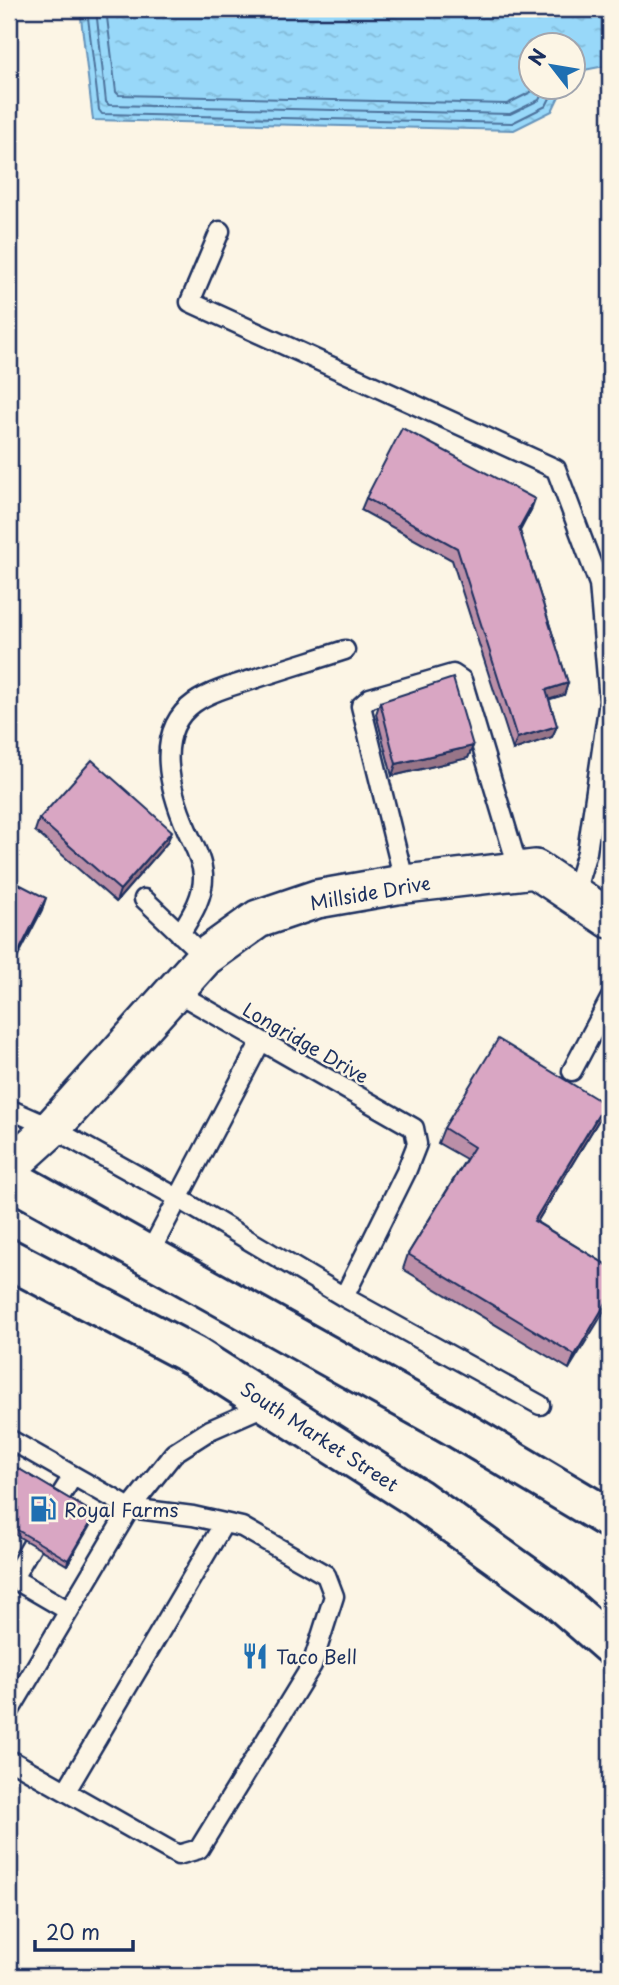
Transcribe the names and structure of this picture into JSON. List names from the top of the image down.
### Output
{
  "streets": {
    "main road": ["South Market Street"],
    "street": ["Millside Drive"],
    "lane": ["Longridge Drive"]
  },
  "crossings": [
    ["Millside Drive", "Longridge Drive"]
  ],
  "places": {
    "fuel station": ["Royal Farms"],
    "restaurant": ["Taco Bell"]
  },
  "scale_bar": "20 m",
  "north": "top left"
}
